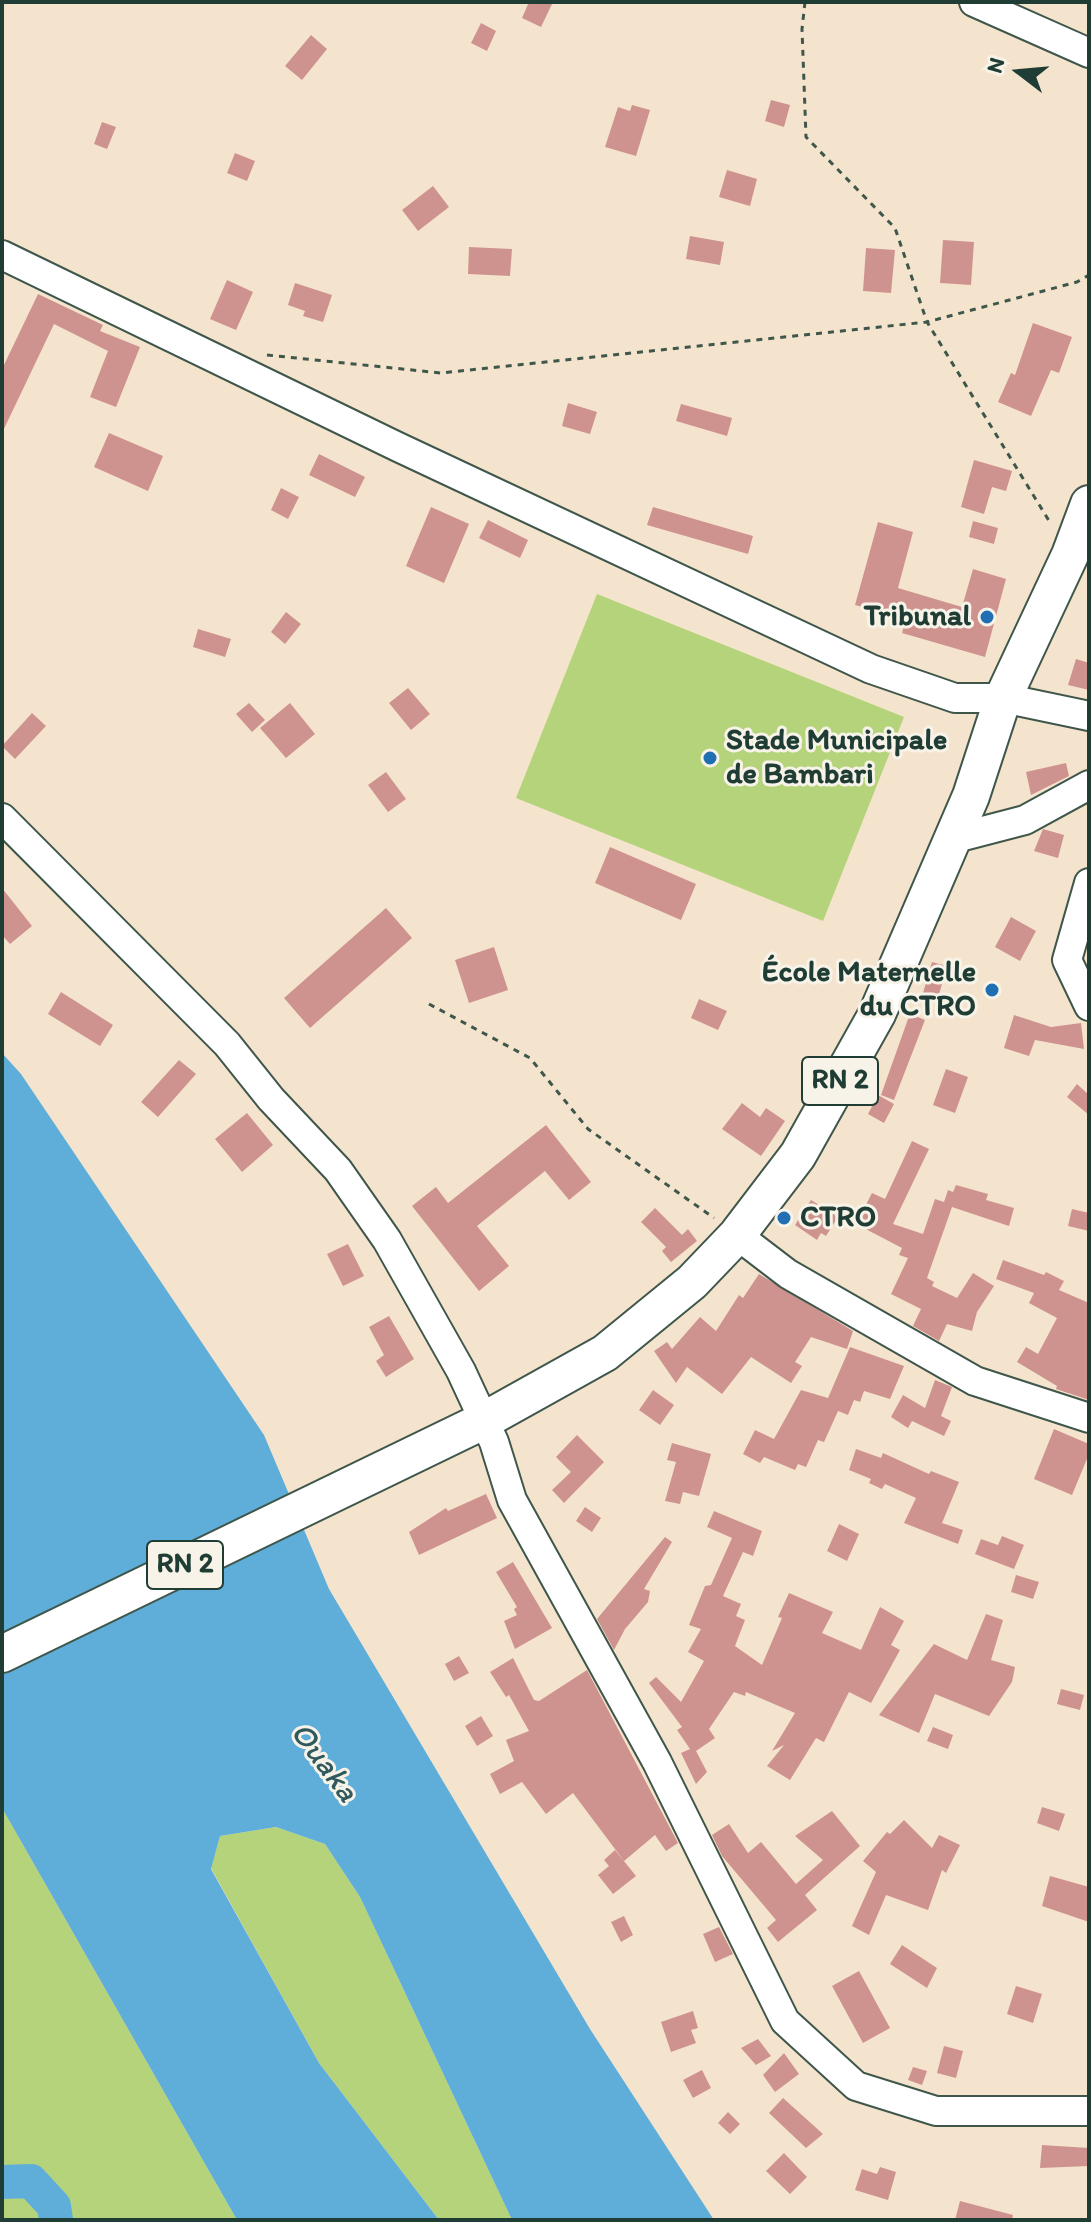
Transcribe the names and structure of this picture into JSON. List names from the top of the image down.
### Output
{
  "streets": {
    "main road": ["RN 2"]
  },
  "water": ["Ouaka"],
  "places": [
    "Tribunal",
    "Stade Municipale de Bambari",
    "École Maternelle du CTRO",
    "CTRO"
  ],
  "north": "left"
}
